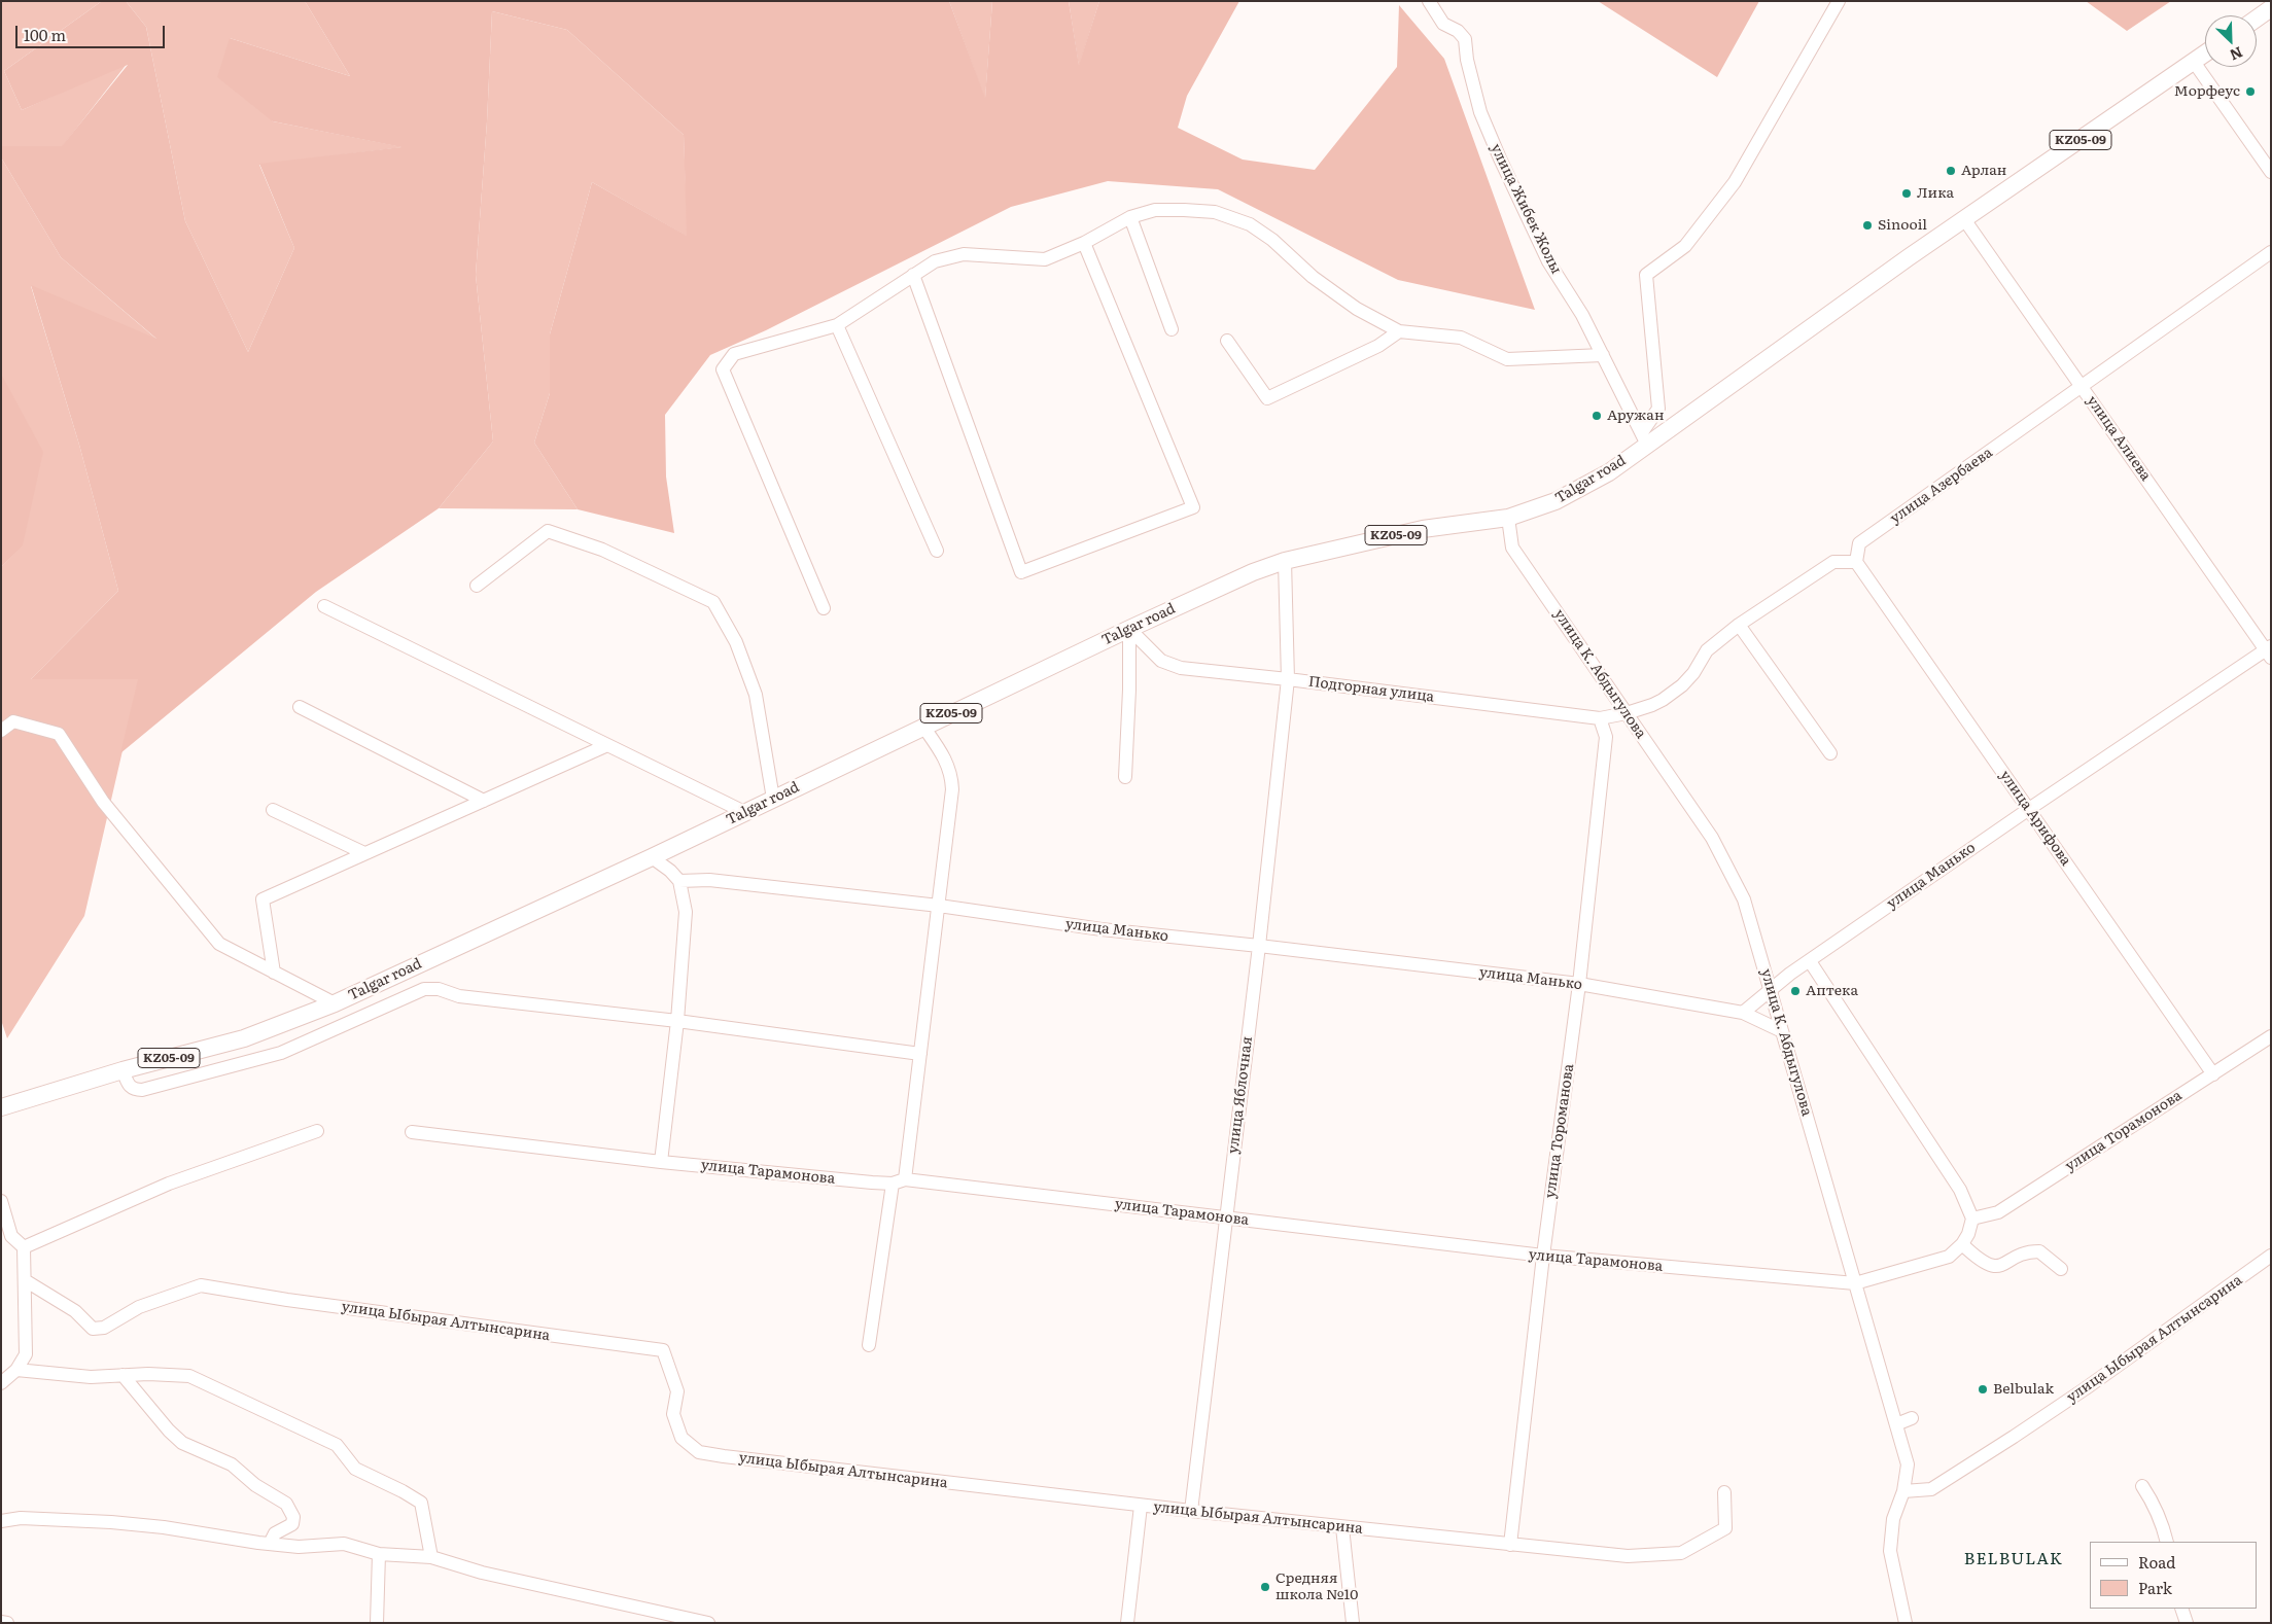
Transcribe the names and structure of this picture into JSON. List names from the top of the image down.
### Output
{
  "streets": {
    "main road": ["KZ05-09", "Talgar road"],
    "street": [
      "улица Жибек Жолы",
      "улица Алиева",
      "улица Азербаева",
      "улица К. Абдыгулова",
      "Подгорная улица",
      "улица Арифова",
      "улица Манько",
      "улица Яблочная",
      "улица Тороманова",
      "улица Торамонова",
      "улица Тарамонова",
      "улица Ыбырая Алтынсарина"
    ]
  },
  "crossings": [
    ["улица Жибек Жолы", "Talgar road"],
    ["улица Алиева", "Talgar road"],
    ["улица Алиева", "улица Азербаева"],
    ["улица Алиева", "улица Манько"],
    ["Talgar road", "улица К. Абдыгулова"],
    ["Talgar road", "Подгорная улица"],
    ["Talgar road", "улица Яблочная"],
    ["улица Азербаева", "улица Арифова"],
    ["улица К. Абдыгулова", "Подгорная улица"],
    ["улица К. Абдыгулова", "улица Манько"],
    ["улица К. Абдыгулова", "улица Тарамонова"],
    ["улица К. Абдыгулова", "улица Ыбырая Алтынсарина"],
    ["Подгорная улица", "улица Яблочная"],
    ["Подгорная улица", "улица Тороманова"],
    ["улица Арифова", "улица Манько"],
    ["улица Арифова", "улица Торамонова"],
    ["улица Манько", "улица Яблочная"],
    ["улица Манько", "улица Тороманова"],
    ["улица Яблочная", "улица Тарамонова"],
    ["улица Яблочная", "улица Ыбырая Алтынсарина"],
    ["улица Тороманова", "улица Тарамонова"],
    ["улица Тороманова", "улица Ыбырая Алтынсарина"]
  ],
  "districts": ["BELBULAK"],
  "places": [
    "Морфеус",
    "Арлан",
    "Лика",
    "Sinooil",
    "Аружан",
    "Аптека",
    "Belbulak",
    "Средняя школа №10"
  ],
  "legend": ["Road", "Park"],
  "scale_bar": "100 m",
  "north": "bottom right"
}
